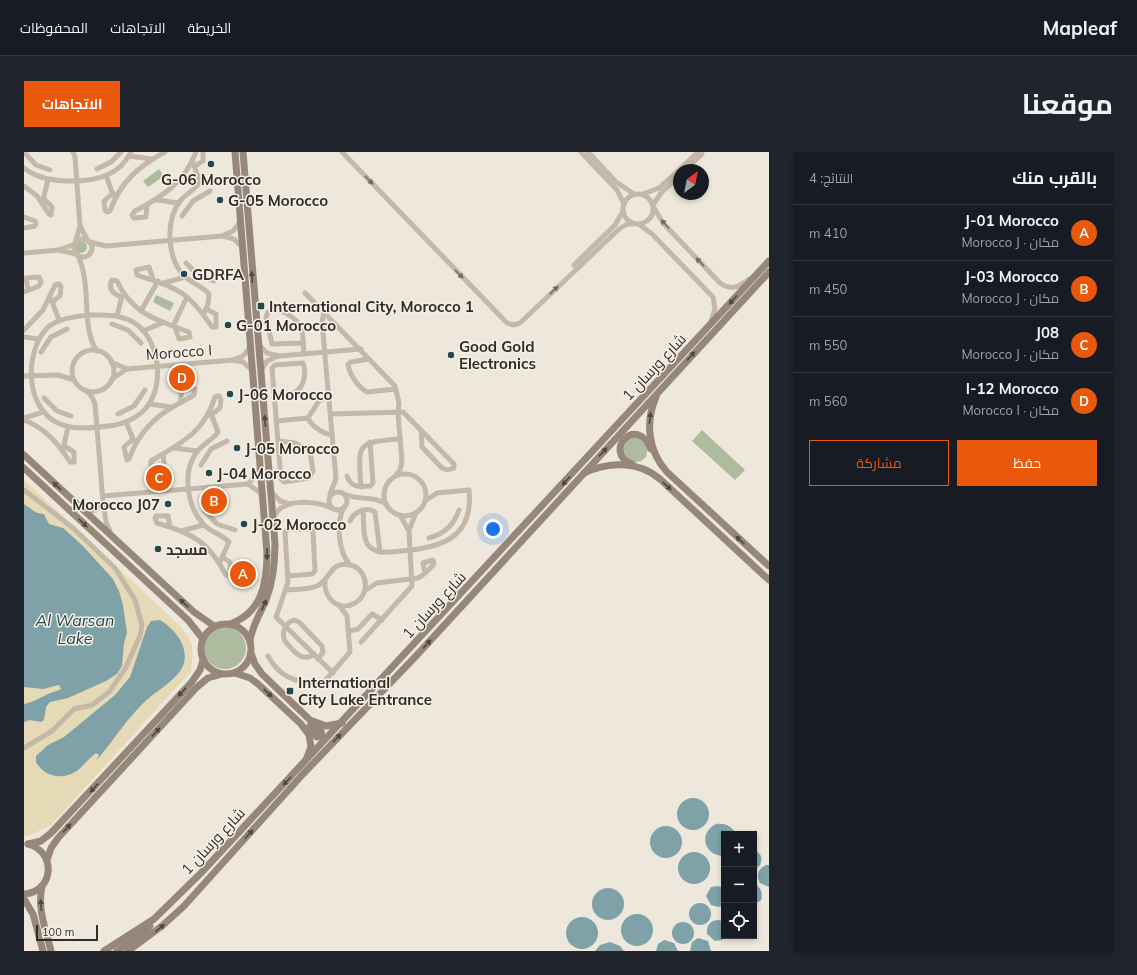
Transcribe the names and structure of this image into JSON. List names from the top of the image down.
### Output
{
  "streets": {
    "street": ["Morocco I", "شارع ورسان 1"]
  },
  "water": ["Al Warsan Lake"],
  "places": {
    "other": [
      "G-06 Morocco",
      "G-05 Morocco",
      "GDRFA",
      "G-01 Morocco",
      "Good Gold Electronics",
      "J-06 Morocco",
      "J-05 Morocco",
      "J-04 Morocco",
      "Morocco J07",
      "J-02 Morocco",
      "مسجد"
    ],
    "transit": ["International City, Morocco 1", "International City Lake Entrance"]
  },
  "scale_bar": "100 m",
  "north": "top right",
  "page": {
    "header": "Mapleaf",
    "nav": ["الخريطة", "الاتجاهات", "المحفوظات"],
    "title": "موقعنا",
    "buttons": [
      "الاتجاهات",
      ["حفظ", "مشاركة"]
    ],
    "heading": ["بالقرب منك", "النتائج: 4"],
    "list": [
      {
        "mark": "A",
        "name": "J-01 Morocco",
        "note": "مكان · Morocco J",
        "value": "410 m"
      },
      {
        "mark": "B",
        "name": "J-03 Morocco",
        "note": "مكان · Morocco J",
        "value": "450 m"
      },
      {
        "mark": "C",
        "name": "J08",
        "note": "مكان · Morocco J",
        "value": "550 m"
      },
      {
        "mark": "D",
        "name": "I-12 Morocco",
        "note": "مكان · Morocco I",
        "value": "560 m"
      }
    ],
    "pins": [
      "D",
      "C",
      "B",
      "A"
    ],
    "map_buttons": ["+", "−"],
    "scale": "100 m"
  }
}
